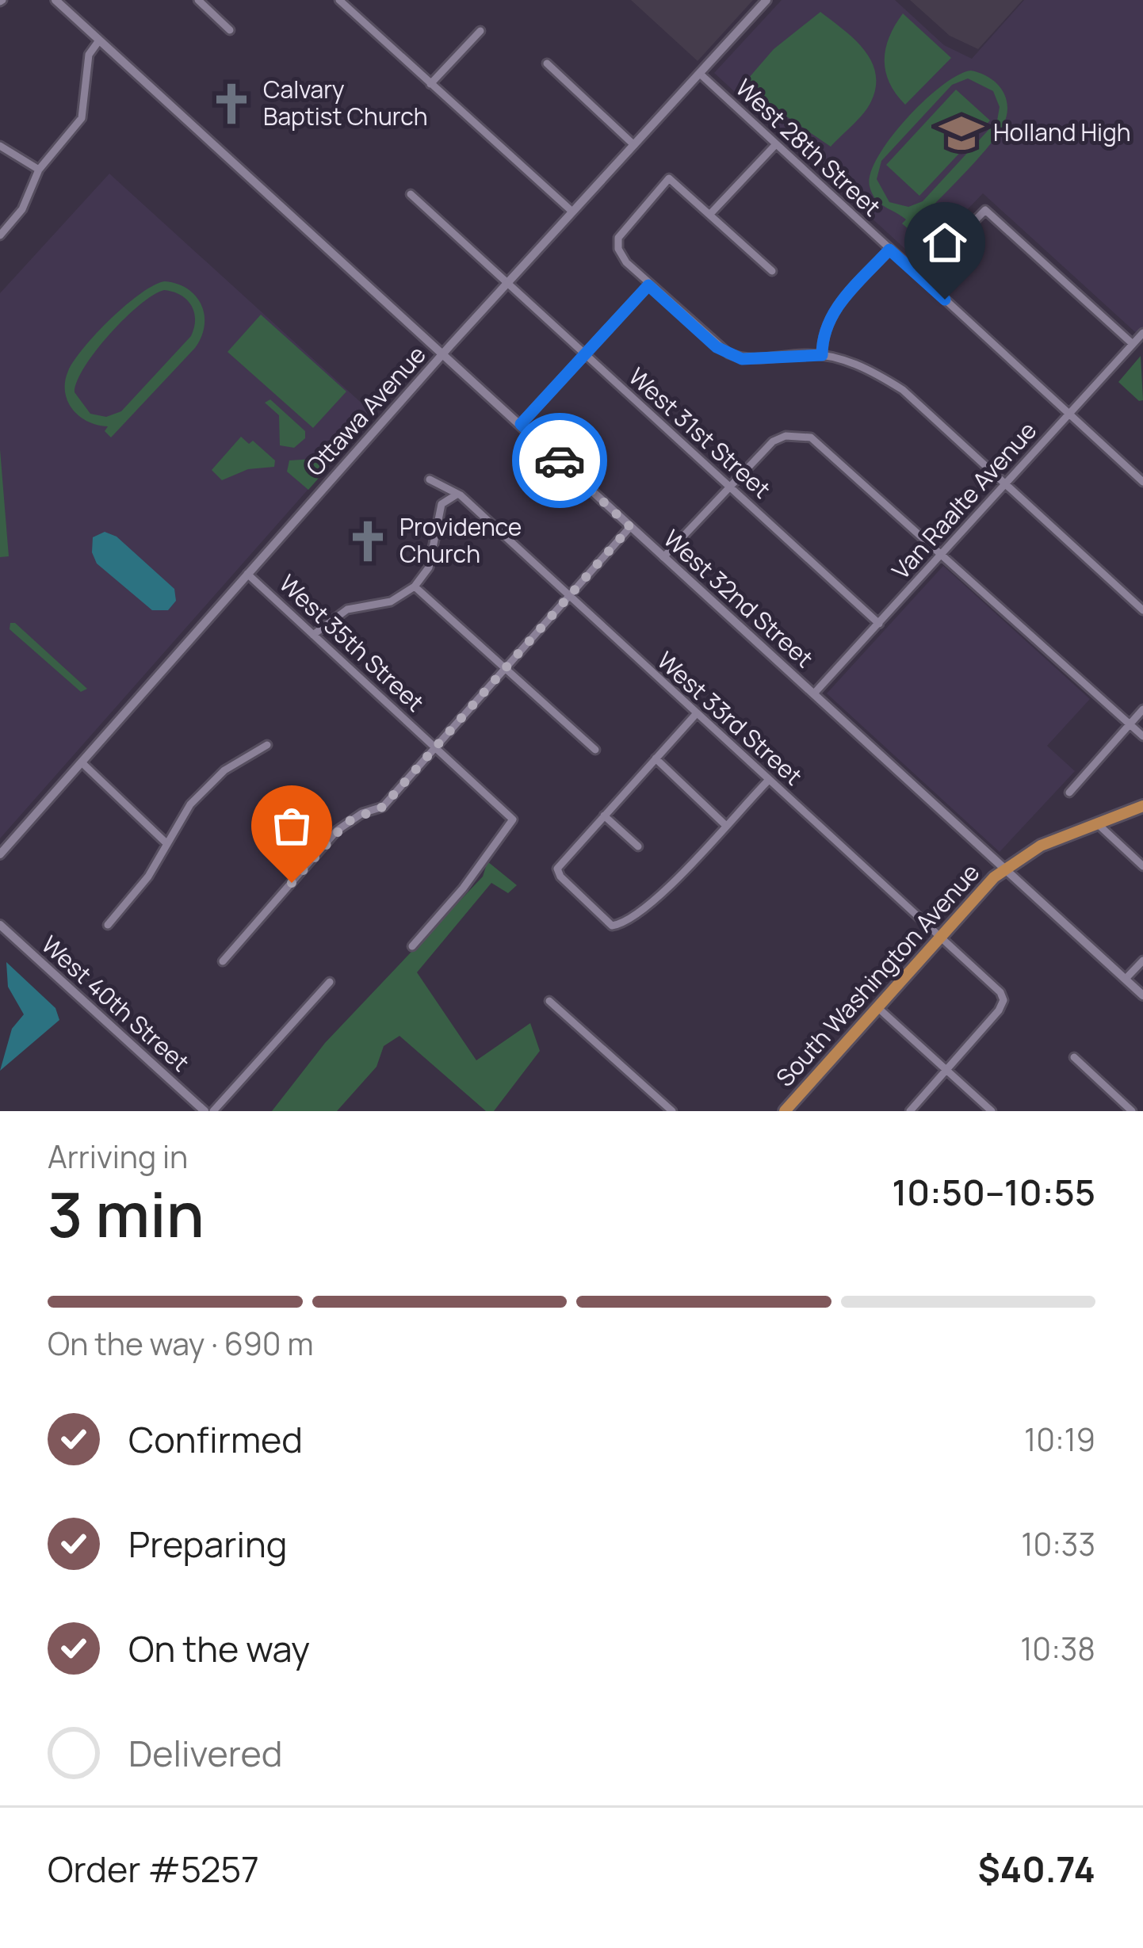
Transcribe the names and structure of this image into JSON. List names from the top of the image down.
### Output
{
  "streets": {
    "main road": ["South Washington Avenue"],
    "street": [
      "West 28th Street",
      "Ottawa Avenue",
      "West 31st Street",
      "Van Raalte Avenue",
      "West 32nd Street",
      "West 35th Street",
      "West 33rd Street",
      "West 40th Street"
    ]
  },
  "crossings": [
    ["West 28th Street", "Ottawa Avenue"],
    ["West 28th Street", "Van Raalte Avenue"],
    ["Ottawa Avenue", "West 31st Street"],
    ["Ottawa Avenue", "West 32nd Street"],
    ["Ottawa Avenue", "West 35th Street"],
    ["West 31st Street", "Van Raalte Avenue"],
    ["Van Raalte Avenue", "West 32nd Street"],
    ["West 32nd Street", "South Washington Avenue"],
    ["West 33rd Street", "South Washington Avenue"]
  ],
  "places": {
    "church": ["Calvary Baptist Church", "Providence Church"],
    "school or university": ["Holland High"]
  },
  "page": {
    "heading": ["3 min", "Arriving in", "10:50–10:55"],
    "panel": ["Order #5257", "$40.74"],
    "bar": "On the way · 690 m",
    "list": [
      ["Confirmed", "10:19"],
      ["Preparing", "10:33"],
      ["On the way", "10:38"],
      "Delivered"
    ]
  }
}
